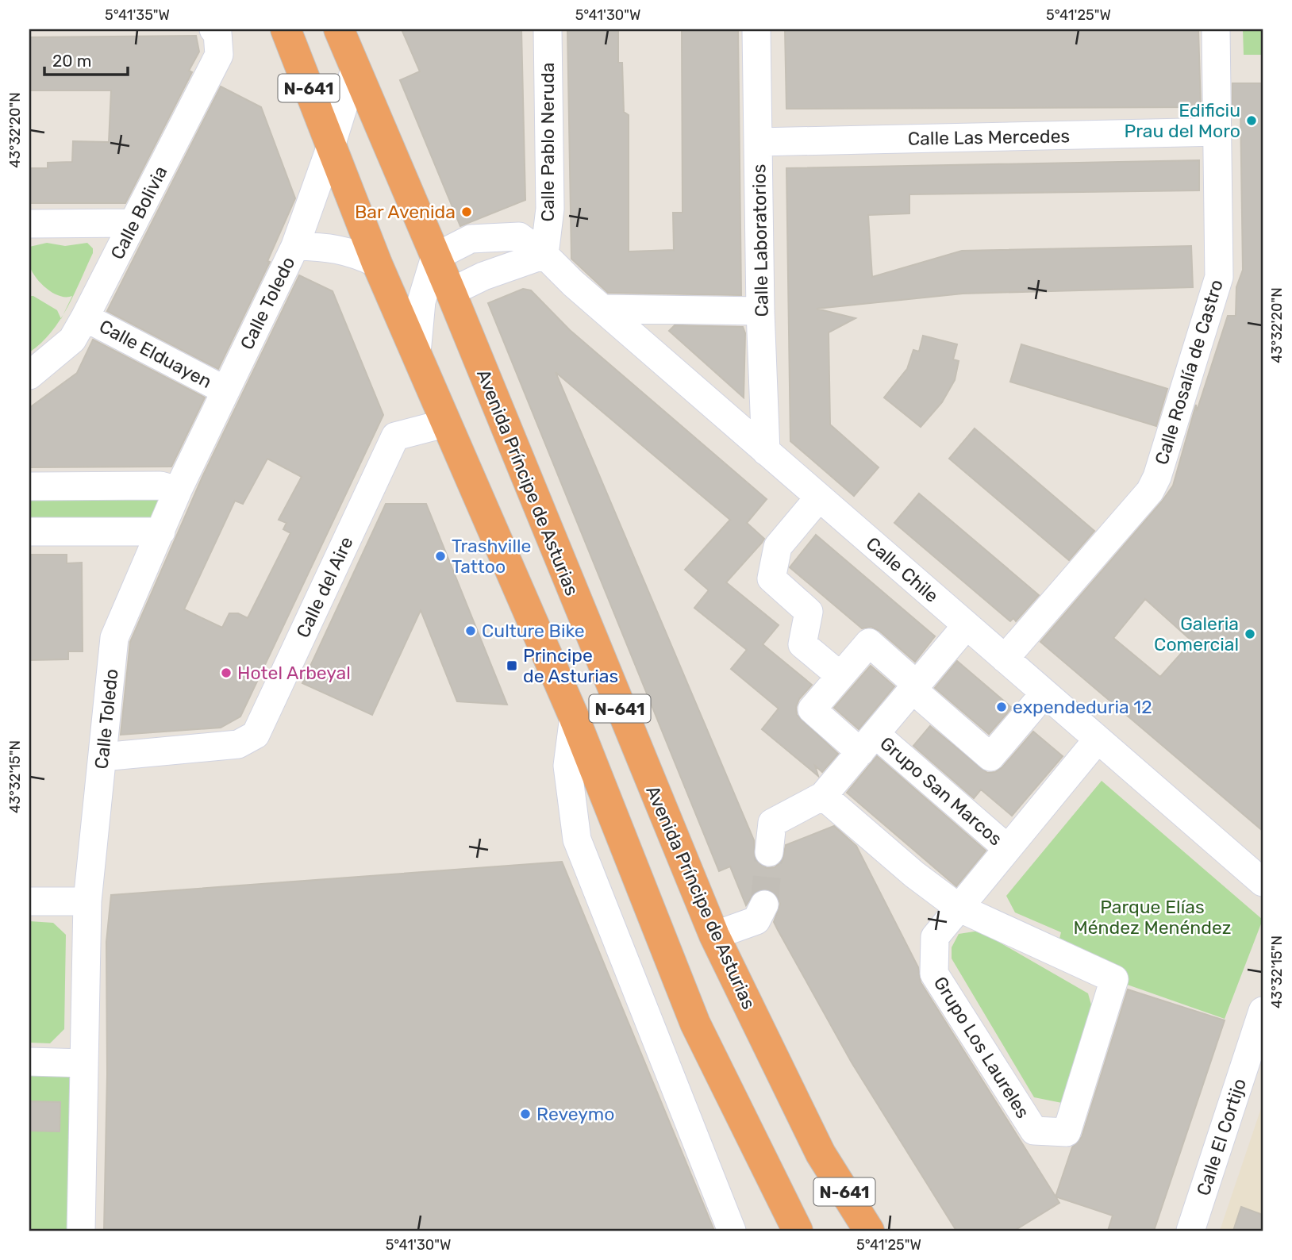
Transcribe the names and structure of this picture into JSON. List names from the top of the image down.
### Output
{
  "streets": {
    "highway": ["N-641", "Avenida Príncipe de Asturias"],
    "street": [
      "Calle Las Mercedes",
      "Calle Pablo Neruda",
      "Calle Bolivia",
      "Calle Laboratorios",
      "Calle Toledo",
      "Calle Elduayen",
      "Calle Rosalía de Castro",
      "Calle Chile",
      "Calle del Aire",
      "Grupo San Marcos",
      "Grupo Los Laureles",
      "Calle El Cortijo"
    ]
  },
  "crossings": [
    ["N-641", "Calle Toledo"],
    ["N-641", "Calle del Aire"],
    ["Calle Las Mercedes", "Calle Laboratorios"],
    ["Calle Las Mercedes", "Calle Rosalía de Castro"],
    ["Calle Pablo Neruda", "Calle Chile"],
    ["Calle Bolivia", "Calle Elduayen"],
    ["Calle Laboratorios", "Calle Chile"],
    ["Calle Toledo", "Calle Elduayen"],
    ["Calle Toledo", "Avenida Príncipe de Asturias"],
    ["Calle Toledo", "Calle del Aire"],
    ["Calle Rosalía de Castro", "Calle Chile"],
    ["Avenida Príncipe de Asturias", "Calle Chile"],
    ["Calle Chile", "Grupo San Marcos"],
    ["Calle Chile", "Grupo Los Laureles"],
    ["Grupo San Marcos", "Grupo Los Laureles"]
  ],
  "parks": ["Parque Elías Méndez Menéndez"],
  "places": {
    "other": [
      "Edificiu Prau del Moro",
      "Bar Avenida",
      "Trashville Tattoo",
      "Culture Bike",
      "Galeria Comercial",
      "Hotel Arbeyal",
      "expendeduria 12",
      "Reveymo"
    ],
    "transit": ["Principe de Asturias"]
  },
  "scale_bar": "20 m",
  "coordinates": [
    "5°41'35\"W",
    "5°41'30\"W",
    "5°41'25\"W",
    "43°32'20\"N",
    "43°32'15\"N"
  ]
}
